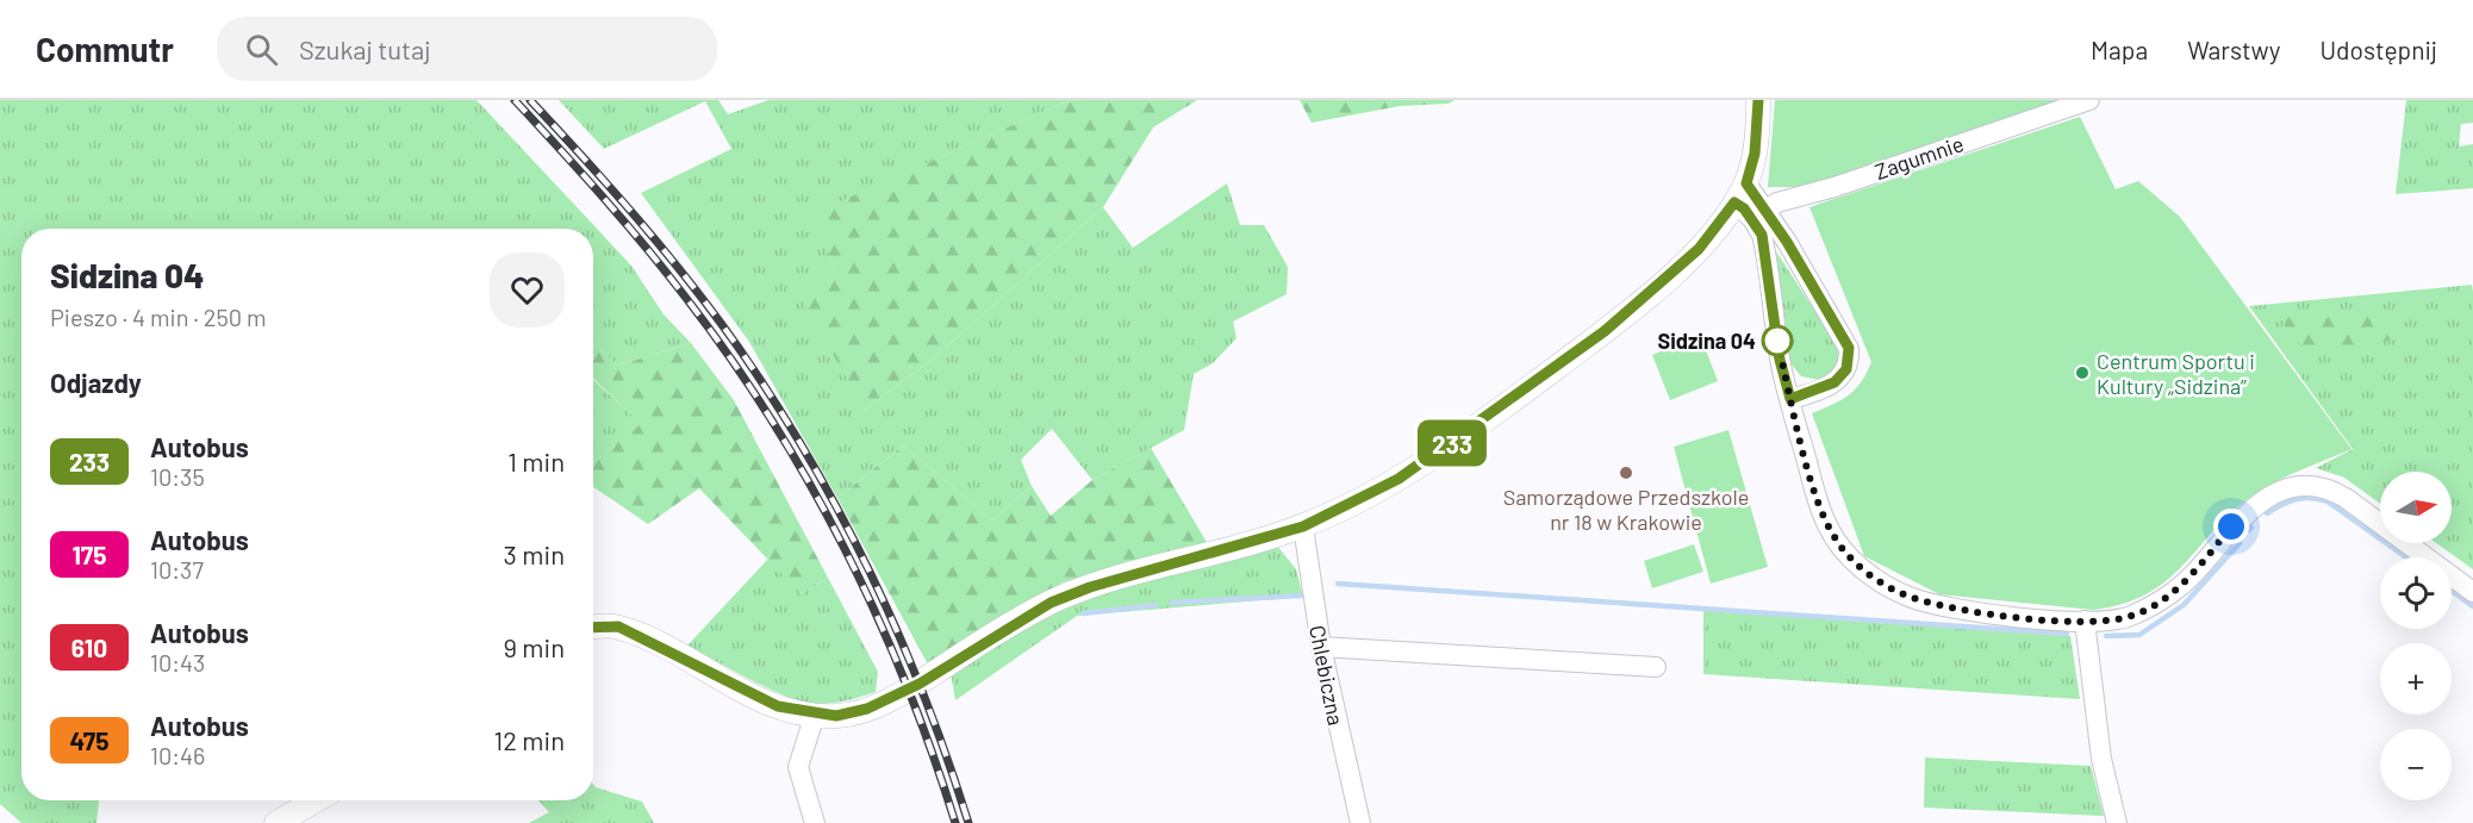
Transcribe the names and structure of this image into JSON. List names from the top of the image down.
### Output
{
  "streets": {
    "street": ["Zagumnie", "Chlebiczna"]
  },
  "places": ["Sidzina 04", "Centrum Sportu i Kultury „Sidzina”", "Samorządowe Przedszkole nr 18 w Krakowie"],
  "lines": ["bus line 233"],
  "north": "right",
  "page": {
    "header": "Commutr",
    "search": "Szukaj tutaj",
    "nav": ["Mapa", "Warstwy", "Udostępnij"],
    "on_map": "233",
    "heading": [
      ["Sidzina 04", "Pieszo · 4 min · 250 m"],
      "Odjazdy"
    ],
    "list": [
      {
        "mark": "233",
        "name": "Autobus",
        "note": "10:35",
        "value": "1 min"
      },
      {
        "mark": "175",
        "name": "Autobus",
        "note": "10:37",
        "value": "3 min"
      },
      {
        "mark": "610",
        "name": "Autobus",
        "note": "10:43",
        "value": "9 min"
      },
      {
        "mark": "475",
        "name": "Autobus",
        "note": "10:46",
        "value": "12 min"
      }
    ],
    "map_buttons": ["+", "−"]
  }
}
